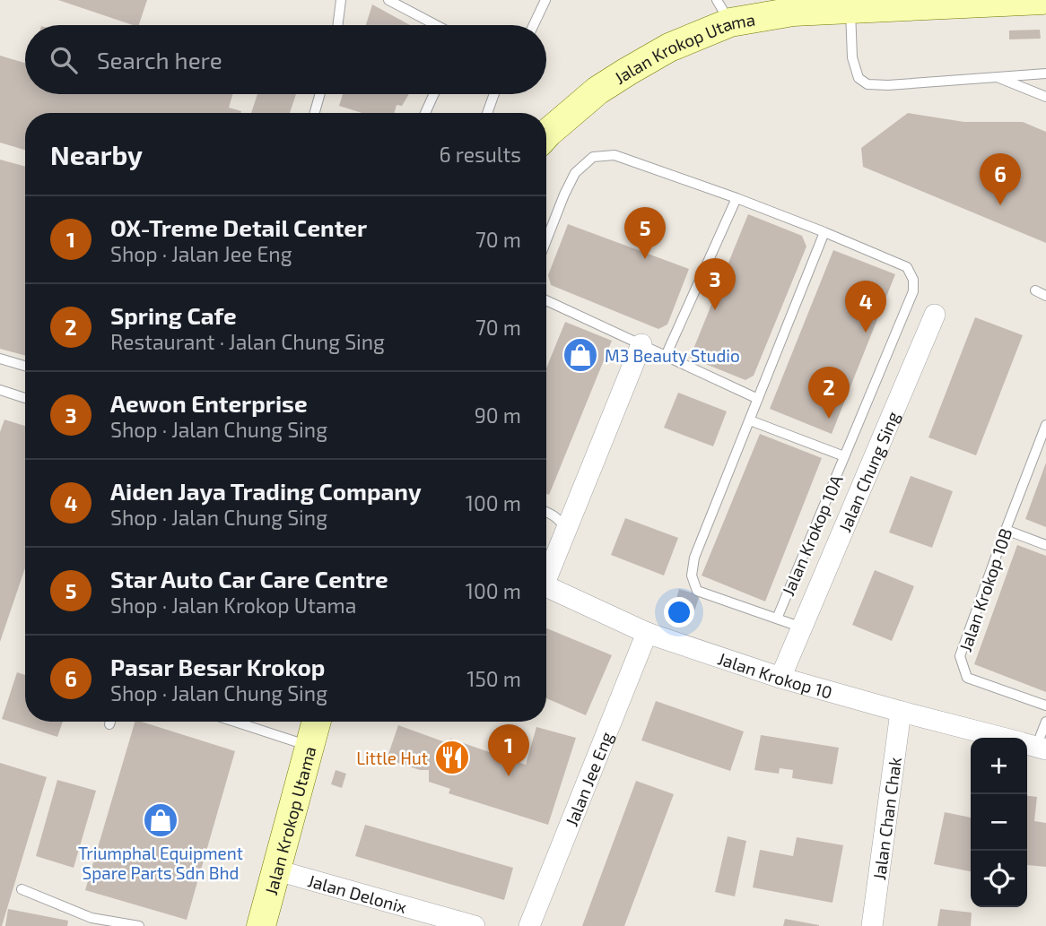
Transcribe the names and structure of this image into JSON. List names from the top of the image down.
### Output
{
  "streets": {
    "street": [
      "Jalan Krokop Utama",
      "Jalan Chung Sing",
      "Jalan Krokop 10",
      "Jalan Jee Eng",
      "Jalan Chan Chak",
      "Jalan Delonix"
    ],
    "lane": ["Jalan Krokop 10A", "Jalan Krokop 10B"]
  },
  "crossings": [
    ["Jalan Krokop Utama", "Jalan Delonix"],
    ["Jalan Chung Sing", "Jalan Krokop 10"],
    ["Jalan Krokop 10", "Jalan Jee Eng"],
    ["Jalan Krokop 10", "Jalan Chan Chak"]
  ],
  "places": {
    "shop": ["M3 Beauty Studio", "Triumphal Equipment Spare Parts Sdn Bhd"],
    "restaurant": ["Little Hut"]
  },
  "page": {
    "search": "Search here",
    "heading": ["Nearby", "6 results"],
    "pins": [
      "6",
      "5",
      "3",
      "4",
      "2",
      "1"
    ],
    "list": [
      {
        "mark": "1",
        "name": "OX-Treme Detail Center",
        "note": "Shop · Jalan Jee Eng",
        "value": "70 m"
      },
      {
        "mark": "2",
        "name": "Spring Cafe",
        "note": "Restaurant · Jalan Chung Sing",
        "value": "70 m"
      },
      {
        "mark": "3",
        "name": "Aewon Enterprise",
        "note": "Shop · Jalan Chung Sing",
        "value": "90 m"
      },
      {
        "mark": "4",
        "name": "Aiden Jaya Trading Company",
        "note": "Shop · Jalan Chung Sing",
        "value": "100 m"
      },
      {
        "mark": "5",
        "name": "Star Auto Car Care Centre",
        "note": "Shop · Jalan Krokop Utama",
        "value": "100 m"
      },
      {
        "mark": "6",
        "name": "Pasar Besar Krokop",
        "note": "Shop · Jalan Chung Sing",
        "value": "150 m"
      }
    ],
    "map_buttons": ["+", "−"]
  }
}
